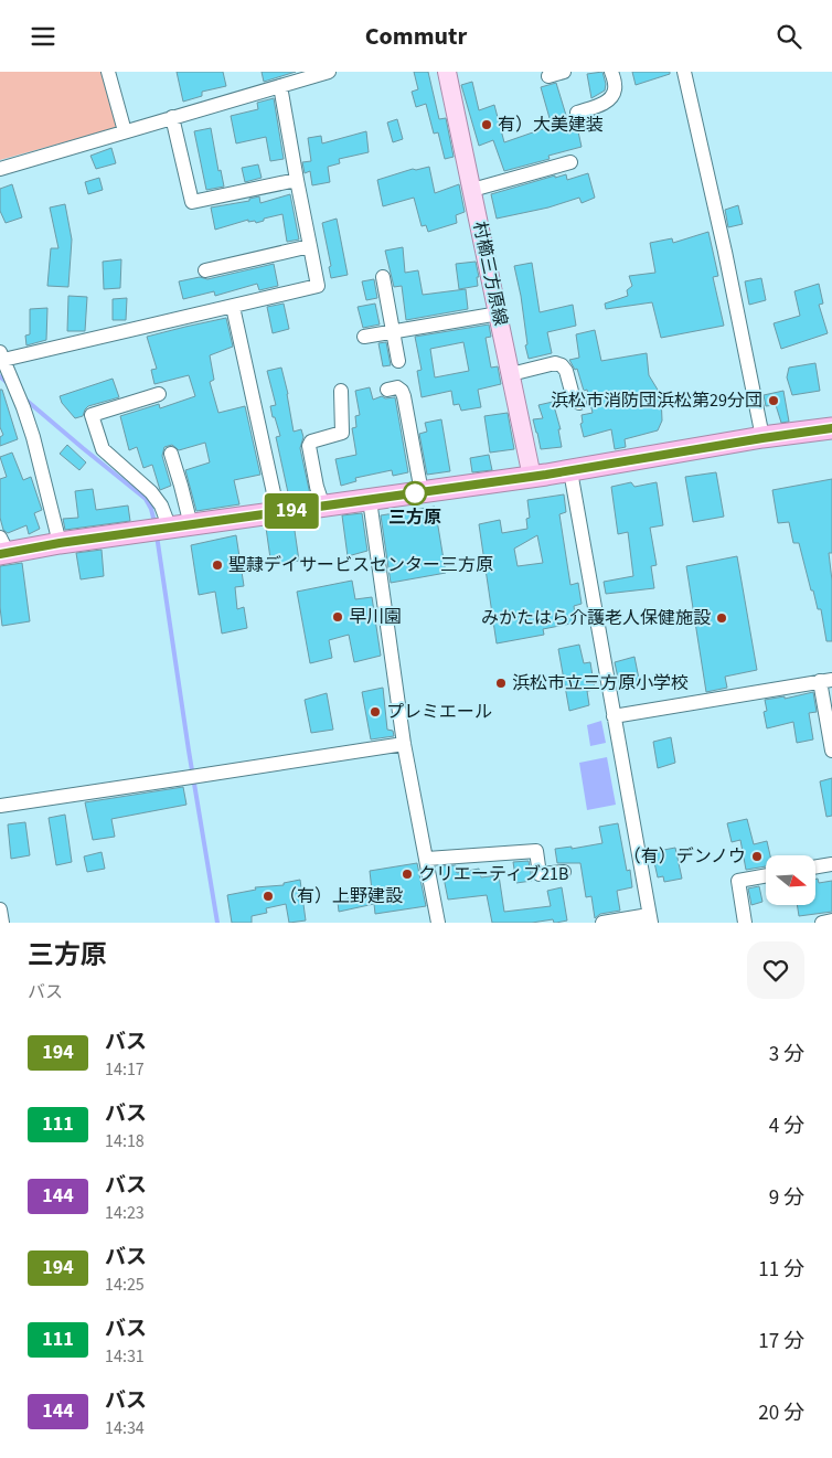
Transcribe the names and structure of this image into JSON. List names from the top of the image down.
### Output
{
  "streets": {
    "main road": ["村櫛三方原線"]
  },
  "places": [
    "有）大美建装",
    "浜松市消防団浜松第29分団",
    "三方原",
    "聖隷デイサービスセンター三方原",
    "早川園",
    "みかたはら介護老人保健施設",
    "浜松市立三方原小学校",
    "プレミエール",
    "（有）デンノウ",
    "クリエーティブ21B",
    "（有）上野建設"
  ],
  "lines": ["bus line 194"],
  "north": "right",
  "page": {
    "header": "Commutr",
    "on_map": "194",
    "heading": ["三方原", "バス"],
    "list": [
      {
        "mark": "194",
        "name": "バス",
        "note": "14:17",
        "value": "3 分"
      },
      {
        "mark": "111",
        "name": "バス",
        "note": "14:18",
        "value": "4 分"
      },
      {
        "mark": "144",
        "name": "バス",
        "note": "14:23",
        "value": "9 分"
      },
      {
        "mark": "194",
        "name": "バス",
        "note": "14:25",
        "value": "11 分"
      },
      {
        "mark": "111",
        "name": "バス",
        "note": "14:31",
        "value": "17 分"
      },
      {
        "mark": "144",
        "name": "バス",
        "note": "14:34",
        "value": "20 分"
      }
    ]
  }
}
